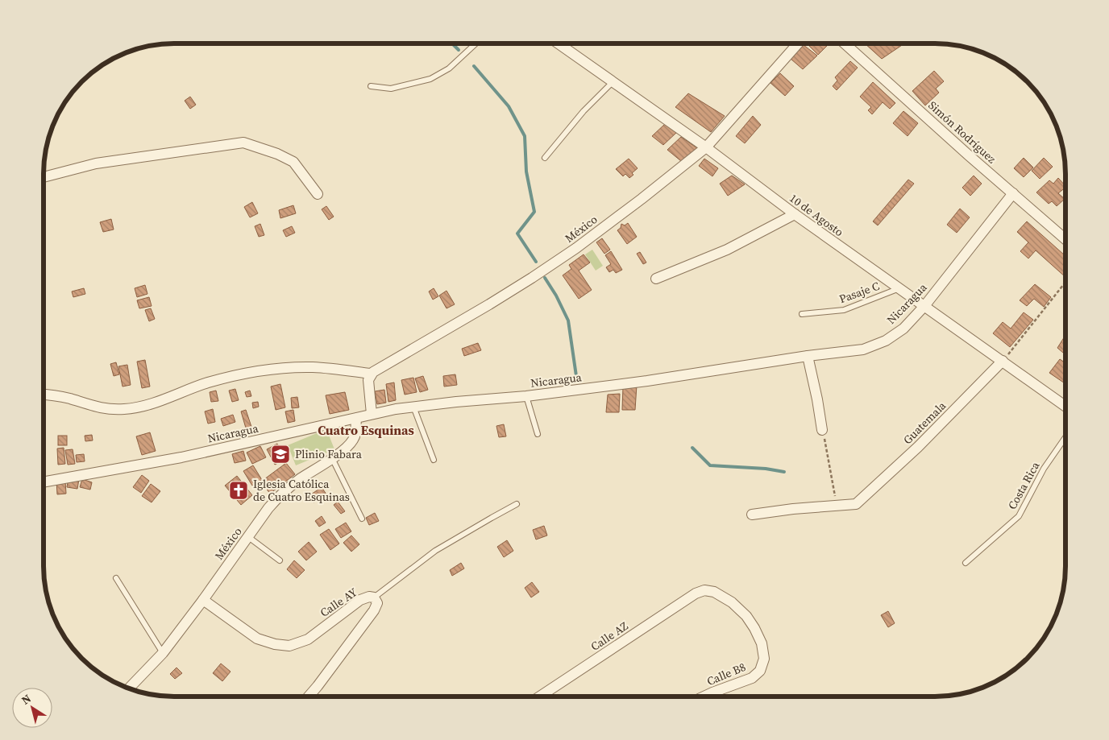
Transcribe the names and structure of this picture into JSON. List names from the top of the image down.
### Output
{
  "streets": {
    "street": [
      "Simón Rodríguez",
      "10 de Agosto",
      "México",
      "Nicaragua",
      "Guatemala",
      "Calle AY",
      "Calle AZ",
      "Calle B8"
    ],
    "lane": ["Pasaje C", "Costa Rica"]
  },
  "crossings": [
    ["Simón Rodríguez", "Nicaragua"],
    ["10 de Agosto", "México"],
    ["10 de Agosto", "Pasaje C"],
    ["10 de Agosto", "Nicaragua"],
    ["10 de Agosto", "Guatemala"],
    ["México", "Nicaragua"],
    ["México", "Calle AY"],
    ["Calle AZ", "Calle B8"]
  ],
  "districts": ["Cuatro Esquinas"],
  "places": {
    "school or university": ["Plinio Fabara"],
    "church": ["Iglesia Católica de Cuatro Esquinas"]
  },
  "north": "top left"
}
